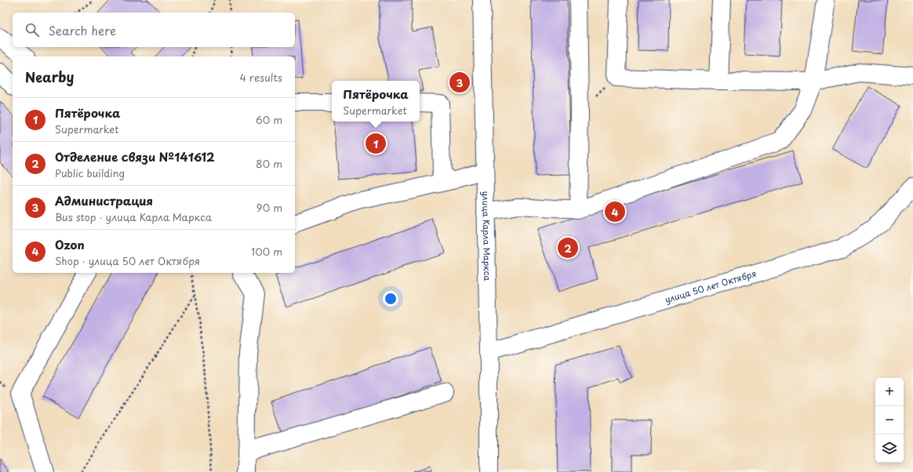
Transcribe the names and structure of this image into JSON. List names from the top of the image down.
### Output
{
  "streets": {
    "street": ["улица Карла Маркса", "улица 50 лет Октября"]
  },
  "crossings": [
    ["улица Карла Маркса", "улица 50 лет Октября"]
  ],
  "page": {
    "search": "Search here",
    "heading": ["Nearby", "4 results"],
    "pins": [
      "3",
      "1",
      "4",
      "2"
    ],
    "popup": ["Пятёрочка", "Supermarket"],
    "list": [
      {
        "mark": "1",
        "name": "Пятёрочка",
        "note": "Supermarket",
        "value": "60 m"
      },
      {
        "mark": "2",
        "name": "Отделение связи №141612",
        "note": "Public building",
        "value": "80 m"
      },
      {
        "mark": "3",
        "name": "Администрация",
        "note": "Bus stop · улица Карла Маркса",
        "value": "90 m"
      },
      {
        "mark": "4",
        "name": "Ozon",
        "note": "Shop · улица 50 лет Октября",
        "value": "100 m"
      }
    ],
    "map_buttons": ["+", "−"]
  }
}
